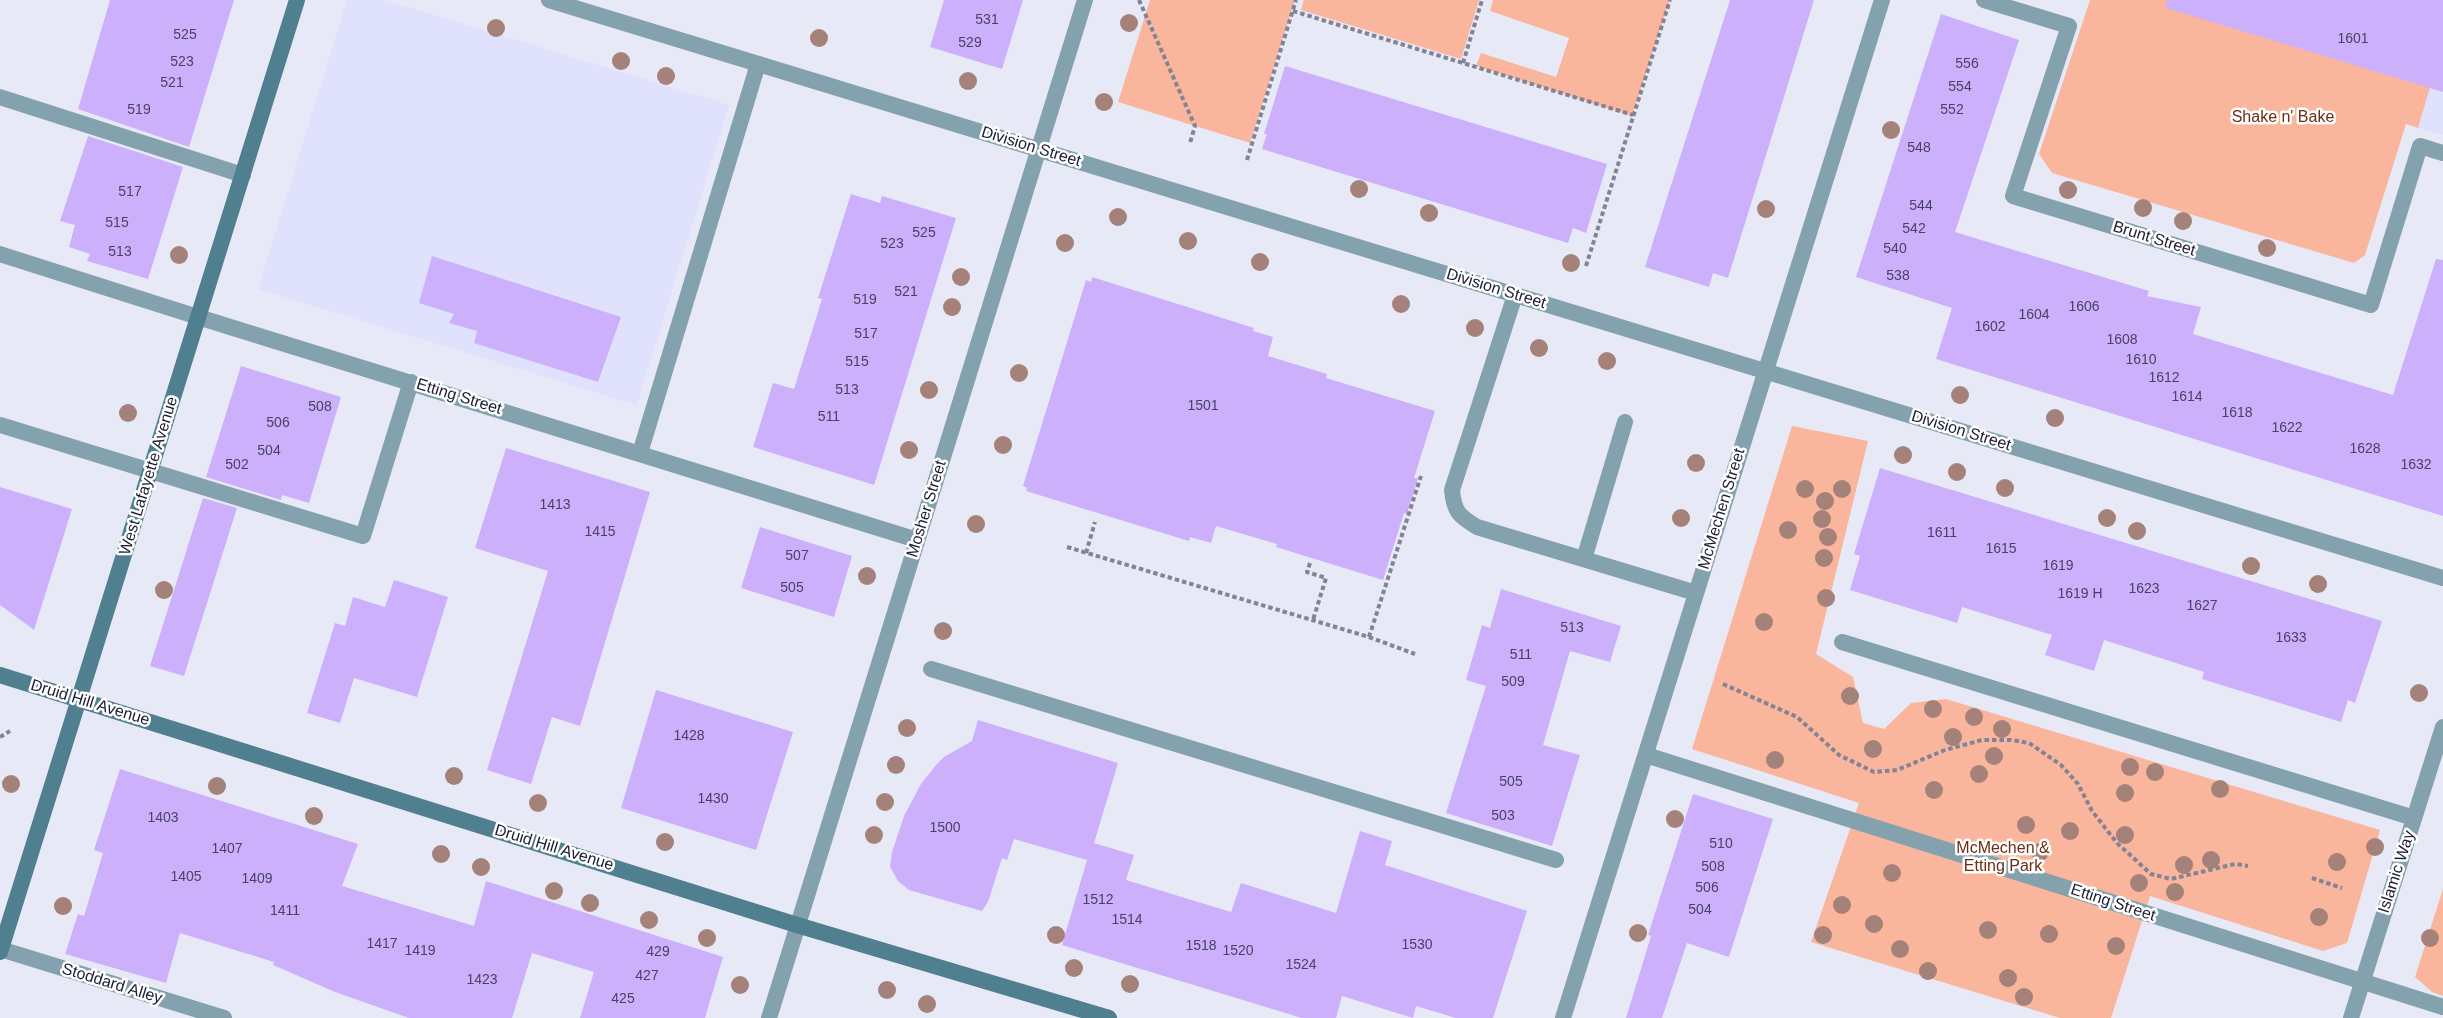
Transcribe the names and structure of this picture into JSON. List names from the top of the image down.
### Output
{
  "streets": {
    "main road": ["West Lafayette Avenue", "Druid Hill Avenue"],
    "street": [
      "Division Street",
      "Brunt Street",
      "Etting Street",
      "Mosher Street",
      "McMechen Street",
      "Islamic Way",
      "Stoddard Alley"
    ]
  },
  "crossings": [
    ["Division Street", "Mosher Street"],
    ["Division Street", "McMechen Street"],
    ["Etting Street", "West Lafayette Avenue"],
    ["Etting Street", "Mosher Street"],
    ["Etting Street", "McMechen Street"],
    ["Etting Street", "Islamic Way"],
    ["West Lafayette Avenue", "Druid Hill Avenue"],
    ["West Lafayette Avenue", "Stoddard Alley"],
    ["Mosher Street", "Druid Hill Avenue"]
  ],
  "parks": ["Shake n' Bake", "McMechen & Etting Park"],
  "house_numbers": [
    "531",
    "525",
    "1601",
    "529",
    "523",
    "556",
    "521",
    "554",
    "519",
    "552",
    "548",
    "517",
    "544",
    "515",
    "542",
    "525",
    "523",
    "540",
    "513",
    "538",
    "521",
    "519",
    "1606",
    "1604",
    "1602",
    "517",
    "1608",
    "1610",
    "515",
    "1612",
    "513",
    "1614",
    "1501",
    "508",
    "1618",
    "511",
    "506",
    "1622",
    "1628",
    "504",
    "502",
    "1632",
    "1413",
    "1415",
    "1611",
    "1615",
    "507",
    "1619",
    "505",
    "1623",
    "1619 H",
    "1627",
    "513",
    "1633",
    "511",
    "509",
    "1428",
    "505",
    "1430",
    "503",
    "1403",
    "1500",
    "510",
    "1407",
    "508",
    "1405",
    "1409",
    "506",
    "1512",
    "504",
    "1411",
    "1514",
    "1417",
    "1530",
    "1518",
    "1419",
    "1520",
    "429",
    "1524",
    "427",
    "1423",
    "425"
  ]
}
